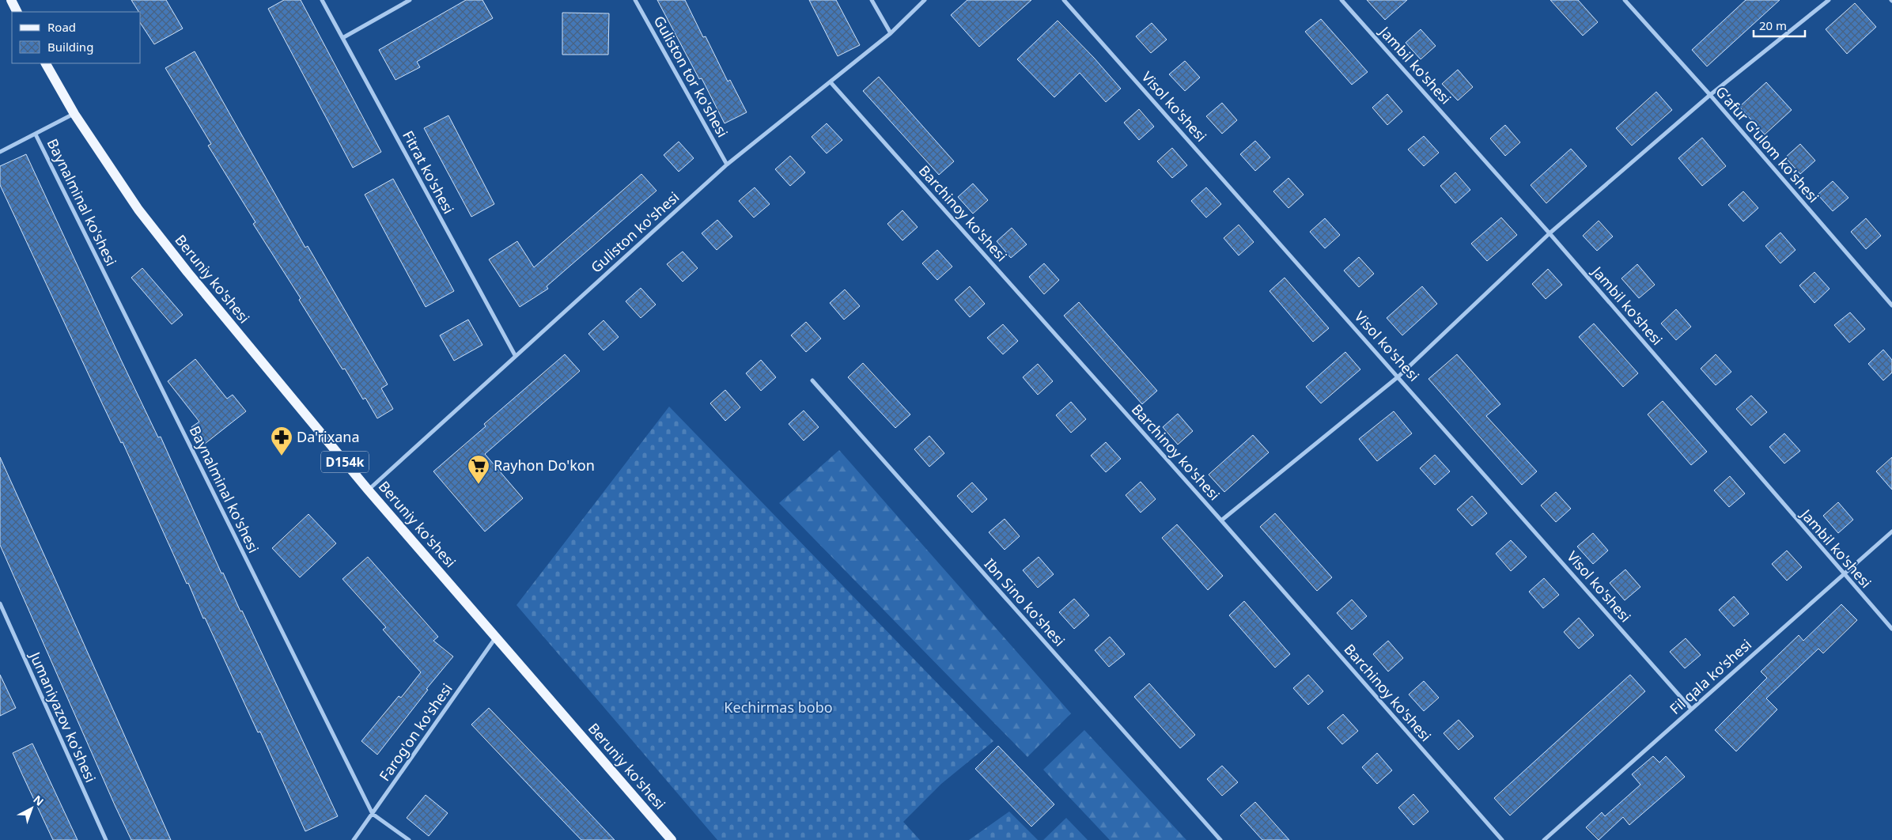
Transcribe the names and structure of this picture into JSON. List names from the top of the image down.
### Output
{
  "streets": {
    "main road": ["Beruniy ko'shesi", "D154k"],
    "street": [
      "Jambil ko'shesi",
      "Guliston tor ko'shesi",
      "Visol ko'shesi",
      "Gʻafur Gʻulom ko'shesi",
      "Fitrat ko'shesi",
      "Baynalminal ko'shesi",
      "Barchinoy ko'shesi",
      "Guliston ko'shesi",
      "Ibn Sino ko'shesi",
      "Fil qala ko'shesi",
      "Jumaniyazov ko'shesi",
      "Farog'on ko'shesi"
    ]
  },
  "crossings": [
    ["Jambil ko'shesi", "Fil qala ko'shesi"],
    ["Guliston tor ko'shesi", "Guliston ko'shesi"],
    ["Visol ko'shesi", "Fil qala ko'shesi"],
    ["Fitrat ko'shesi", "Guliston ko'shesi"],
    ["Baynalminal ko'shesi", "Farog'on ko'shesi"],
    ["Barchinoy ko'shesi", "Guliston ko'shesi"],
    ["Guliston ko'shesi", "Beruniy ko'shesi"],
    ["Beruniy ko'shesi", "Farog'on ko'shesi"]
  ],
  "parks": ["Kechirmas bobo"],
  "places": {
    "pharmacy": ["Da'rixana"],
    "supermarket": ["Rayhon Do'kon"]
  },
  "legend": ["Road", "Building"],
  "scale_bar": "20 m",
  "north": "top right"
}
